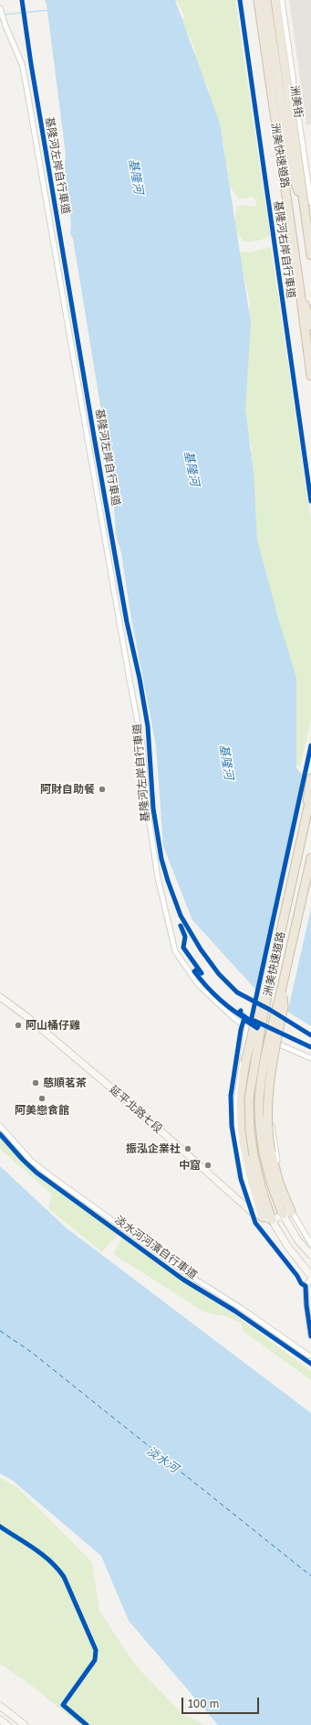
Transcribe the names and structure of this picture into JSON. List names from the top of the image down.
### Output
{
  "streets": {
    "highway": ["洲美快速道路"],
    "street": ["洲美街", "延平北路七段"],
    "cycle path": ["基隆河左岸自行車道", "基隆河右岸自行車道", "淡水河河濱自行車道"]
  },
  "crossings": [
    ["洲美快速道路", "延平北路七段"]
  ],
  "water": ["基隆河", "淡水河"],
  "places": [
    "阿財自助餐",
    "阿山桶仔雞",
    "慈順茗茶",
    "阿美戀食館",
    "振泓企業社",
    "中窟"
  ],
  "scale_bar": "100 m"
}
